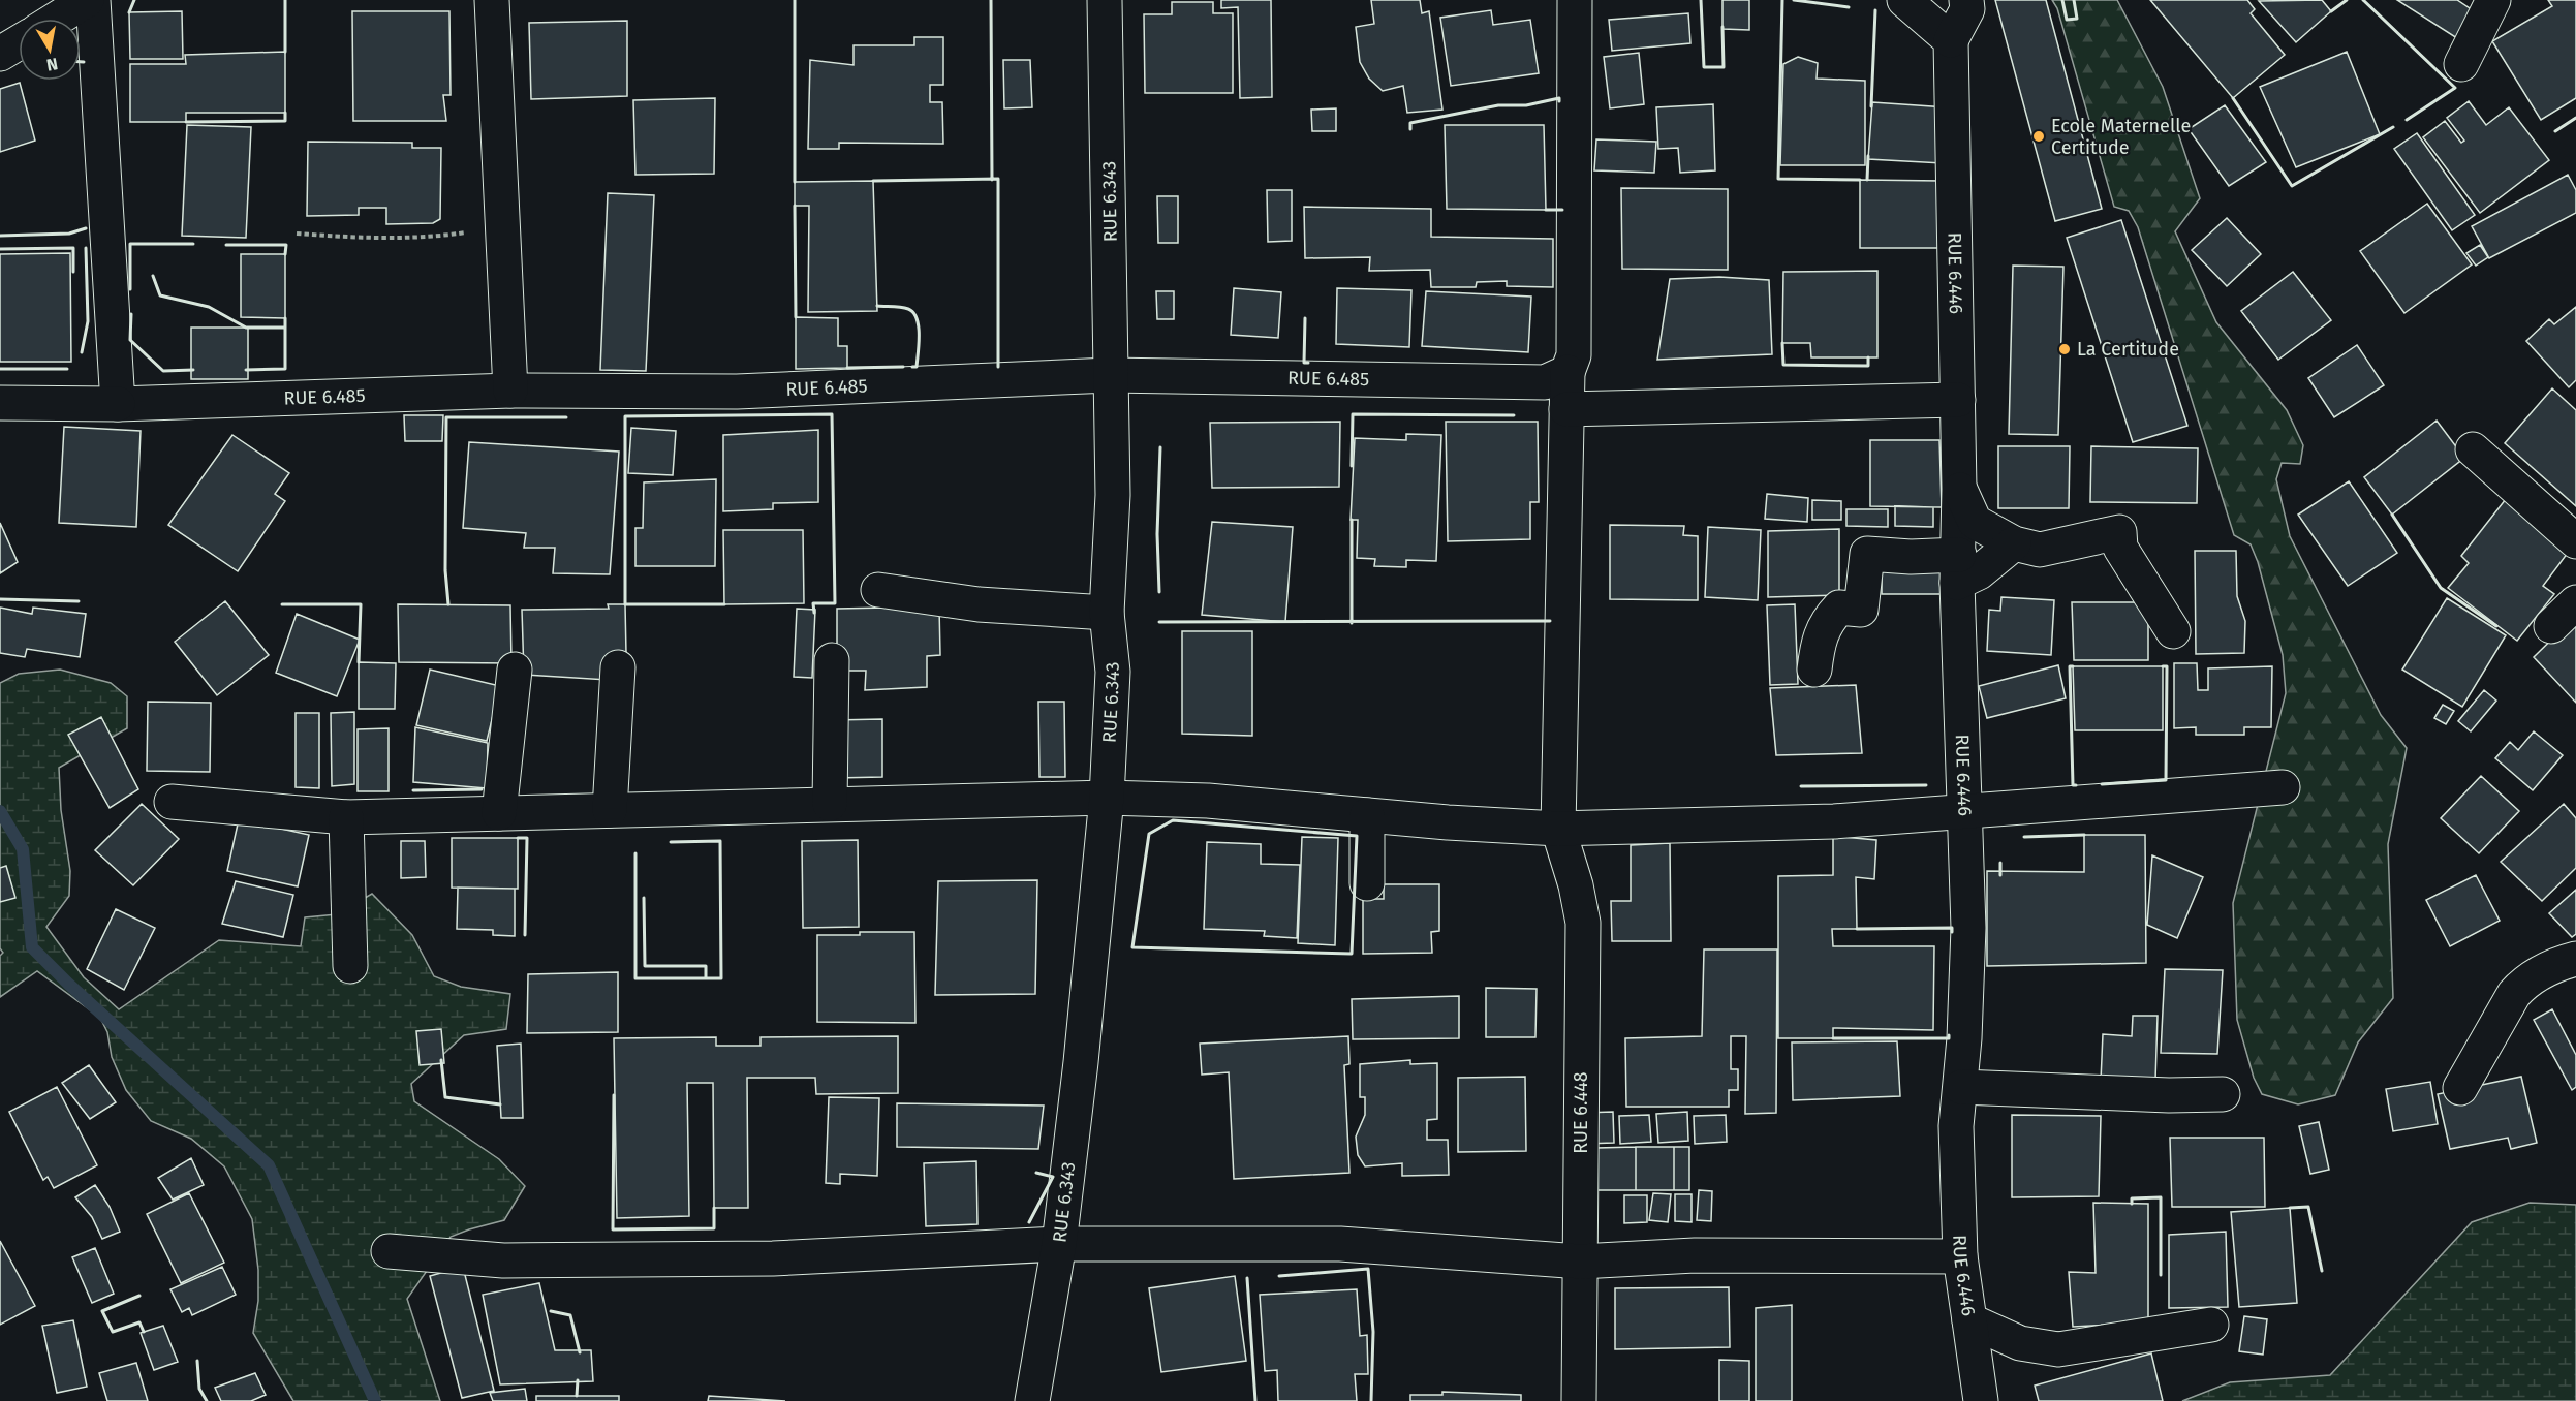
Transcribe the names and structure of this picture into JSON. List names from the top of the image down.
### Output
{
  "streets": {
    "street": [
      "RUE 6.343",
      "RUE 6.446",
      "RUE 6.485",
      "RUE 6.448"
    ]
  },
  "crossings": [
    ["RUE 6.343", "RUE 6.485"],
    ["RUE 6.485", "RUE 6.448"]
  ],
  "places": ["Ecole Maternelle Certitude", "La Certitude"],
  "north": "bottom"
}
